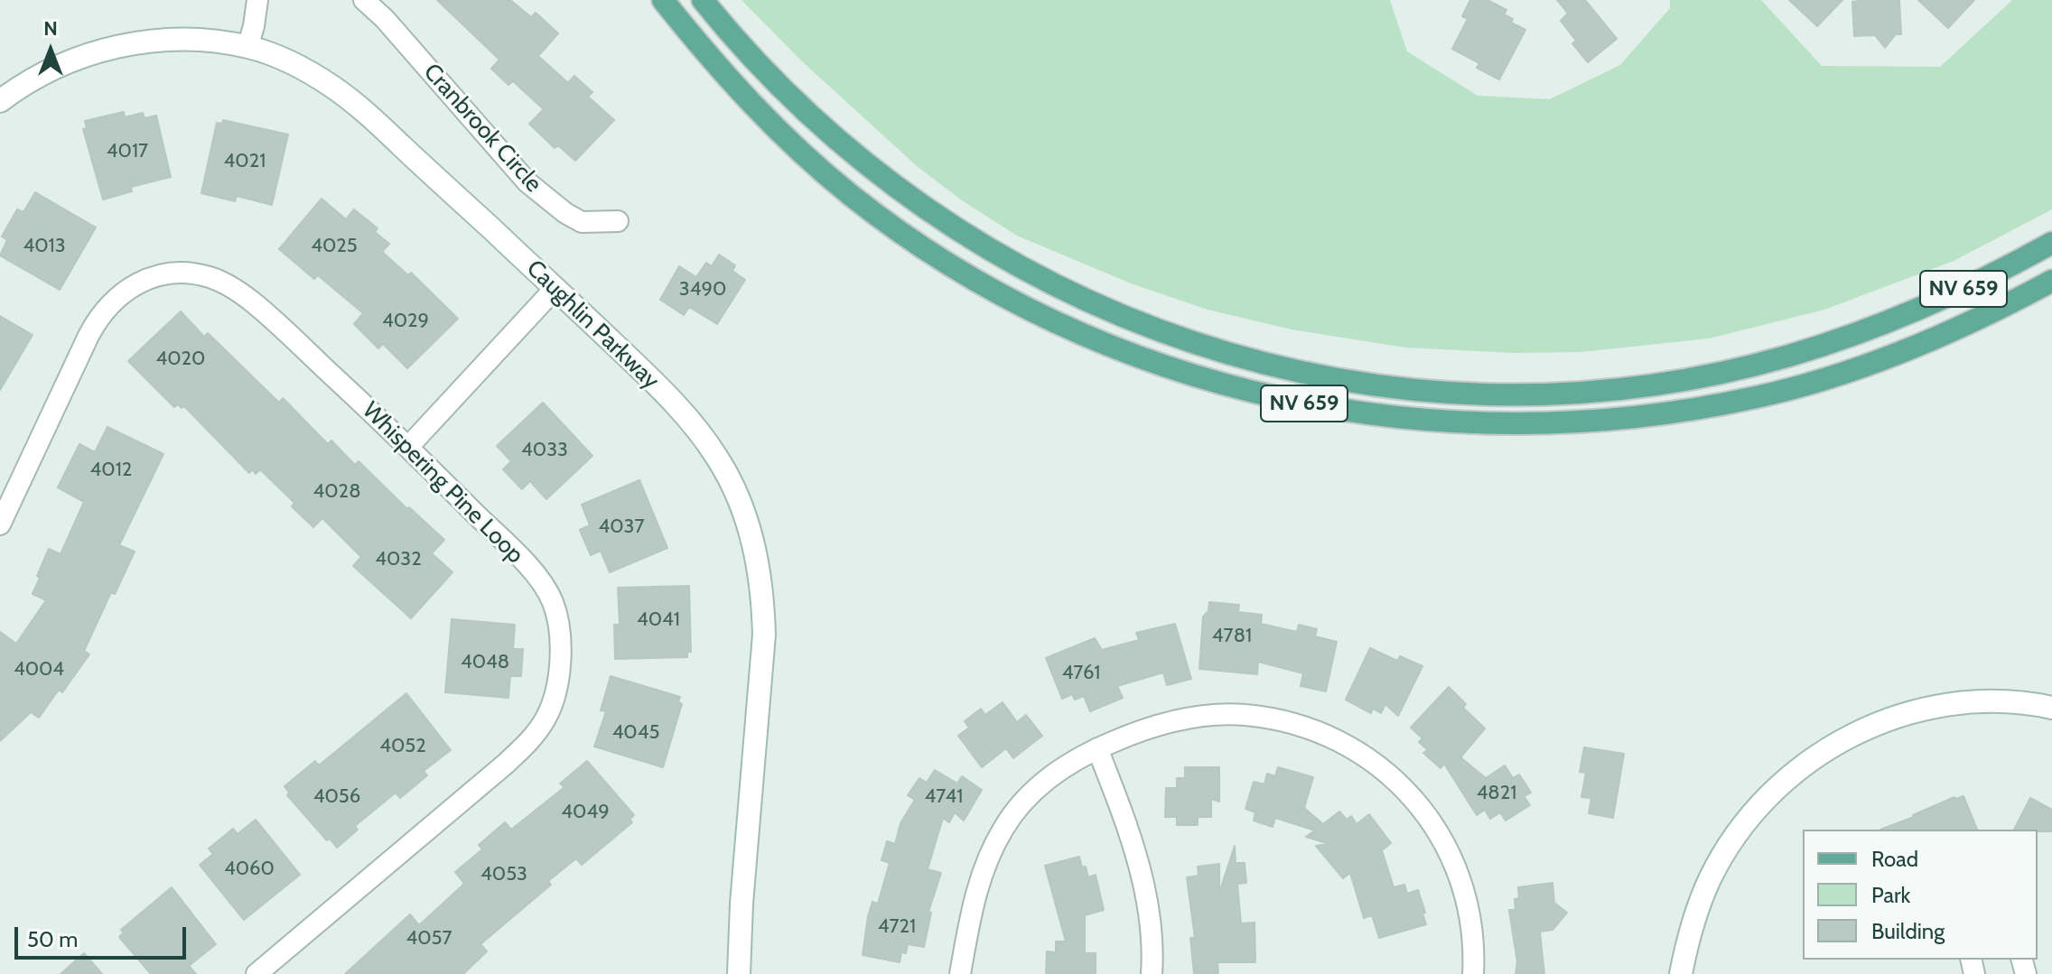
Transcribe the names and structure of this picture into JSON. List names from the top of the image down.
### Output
{
  "streets": {
    "main road": ["NV 659"],
    "street": ["Cranbrook Circle", "Caughlin Parkway", "Whispering Pine Loop"]
  },
  "house_numbers": [
    "4017",
    "4021",
    "4013",
    "4025",
    "3490",
    "4029",
    "4020",
    "4033",
    "4012",
    "4028",
    "4037",
    "4032",
    "4041",
    "4781",
    "4048",
    "4004",
    "4761",
    "4045",
    "4052",
    "4821",
    "4056",
    "4741",
    "4049",
    "4060",
    "4053",
    "4721",
    "4057"
  ],
  "legend": ["Road", "Park", "Building"],
  "scale_bar": "50 m",
  "north": "top"
}
